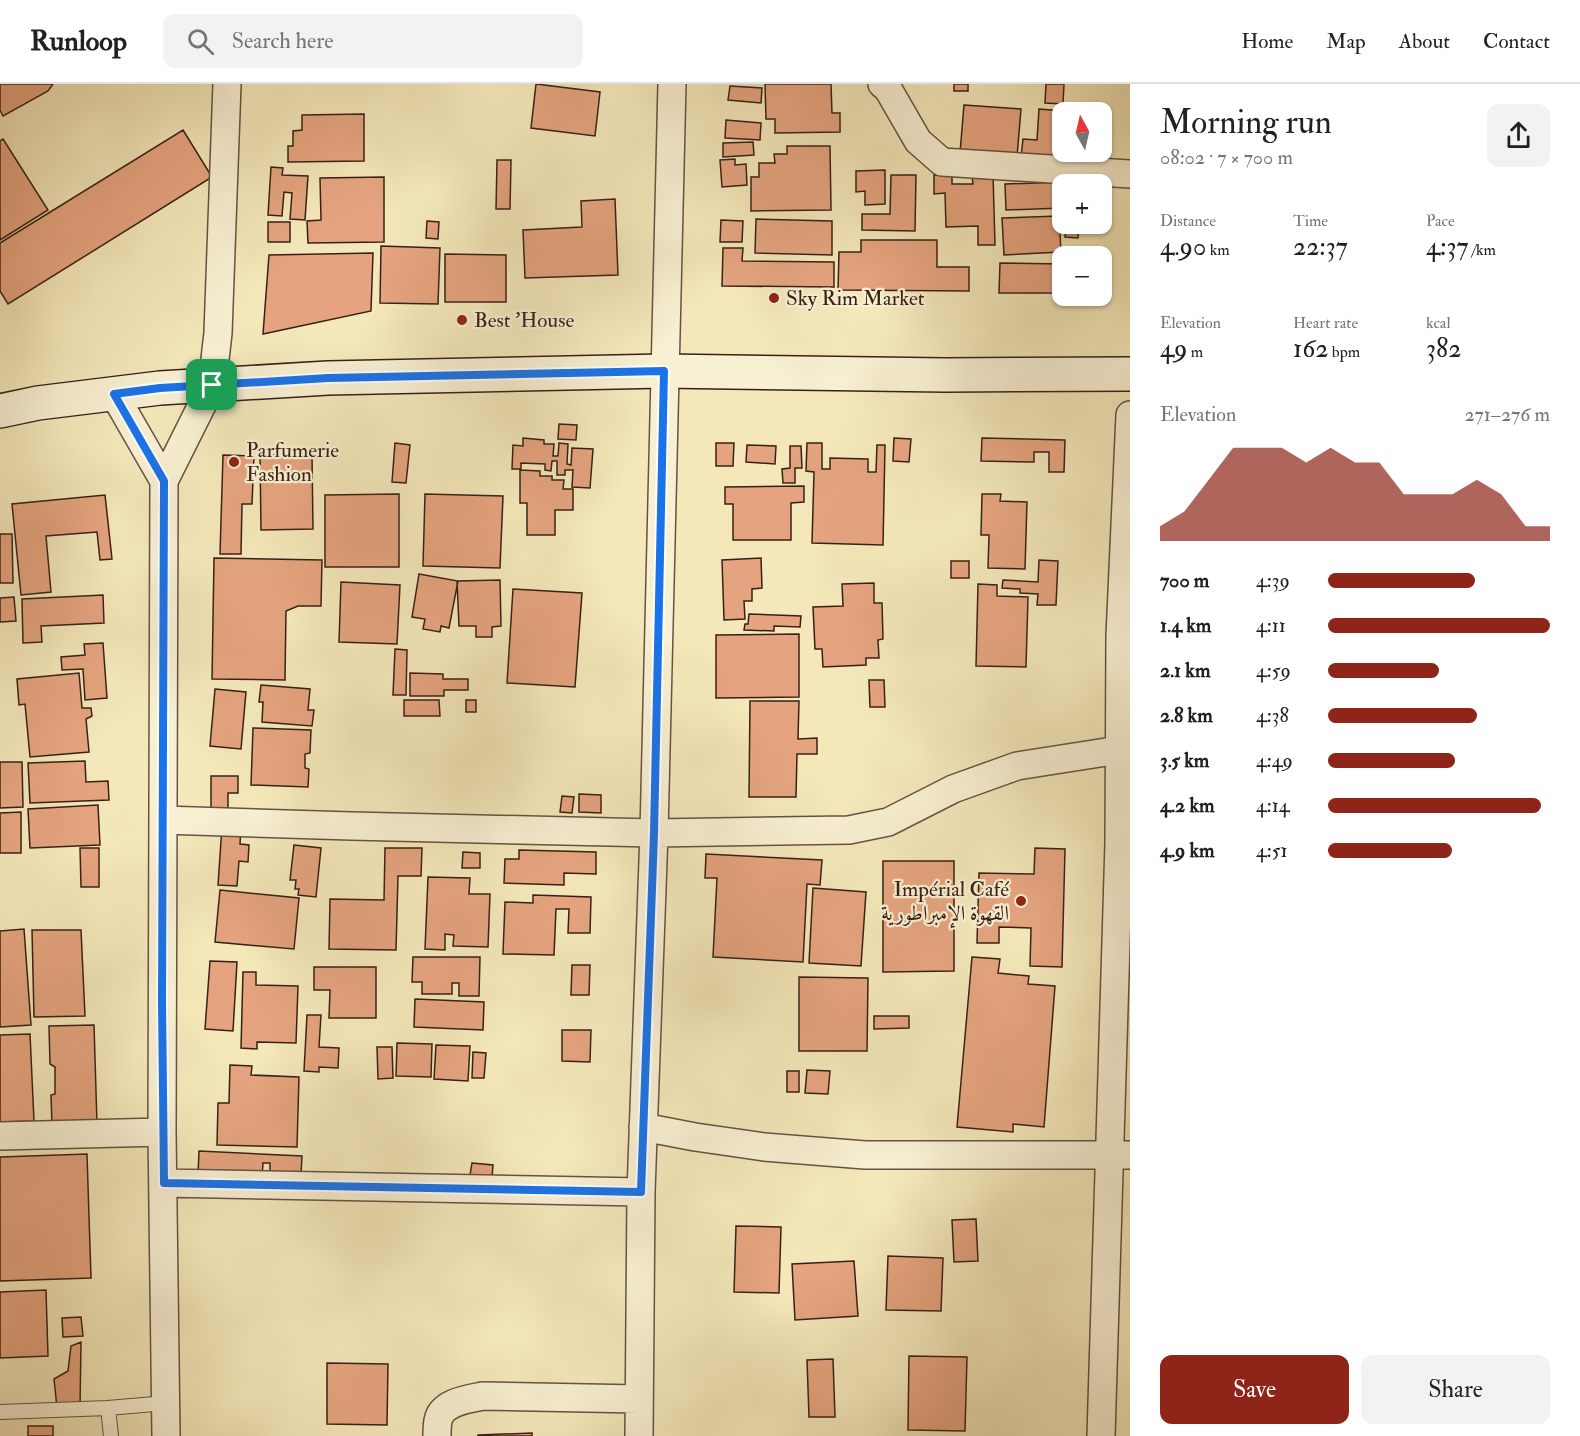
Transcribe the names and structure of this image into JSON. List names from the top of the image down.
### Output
{
  "places": [
    "Sky Rim Market",
    "Best 'House",
    "Parfumerie Fashion",
    "Impérial Café القهوة الإمبراطورية"
  ],
  "north": "top",
  "page": {
    "header": "Runloop",
    "search": "Search here",
    "nav": [
      "Home",
      "Map",
      "About",
      "Contact"
    ],
    "heading": ["Morning run", "08:02 · 7 × 700 m"],
    "map_buttons": ["+", "−"],
    "stats": [
      ["Distance", "4.90 km"],
      ["Time", "22:37"],
      ["Pace", "4:37 /km"],
      ["Elevation", "49 m"],
      ["Heart rate", "162 bpm"],
      ["kcal", "382"]
    ],
    "chart": ["Elevation", "271–276 m"],
    "list": [
      {
        "name": "700 m",
        "note": "4:39"
      },
      {
        "name": "1.4 km",
        "note": "4:11"
      },
      {
        "name": "2.1 km",
        "note": "4:59"
      },
      {
        "name": "2.8 km",
        "note": "4:38"
      },
      {
        "name": "3.5 km",
        "note": "4:49"
      },
      {
        "name": "4.2 km",
        "note": "4:14"
      },
      {
        "name": "4.9 km",
        "note": "4:51"
      }
    ],
    "buttons": ["Save", "Share"]
  }
}
